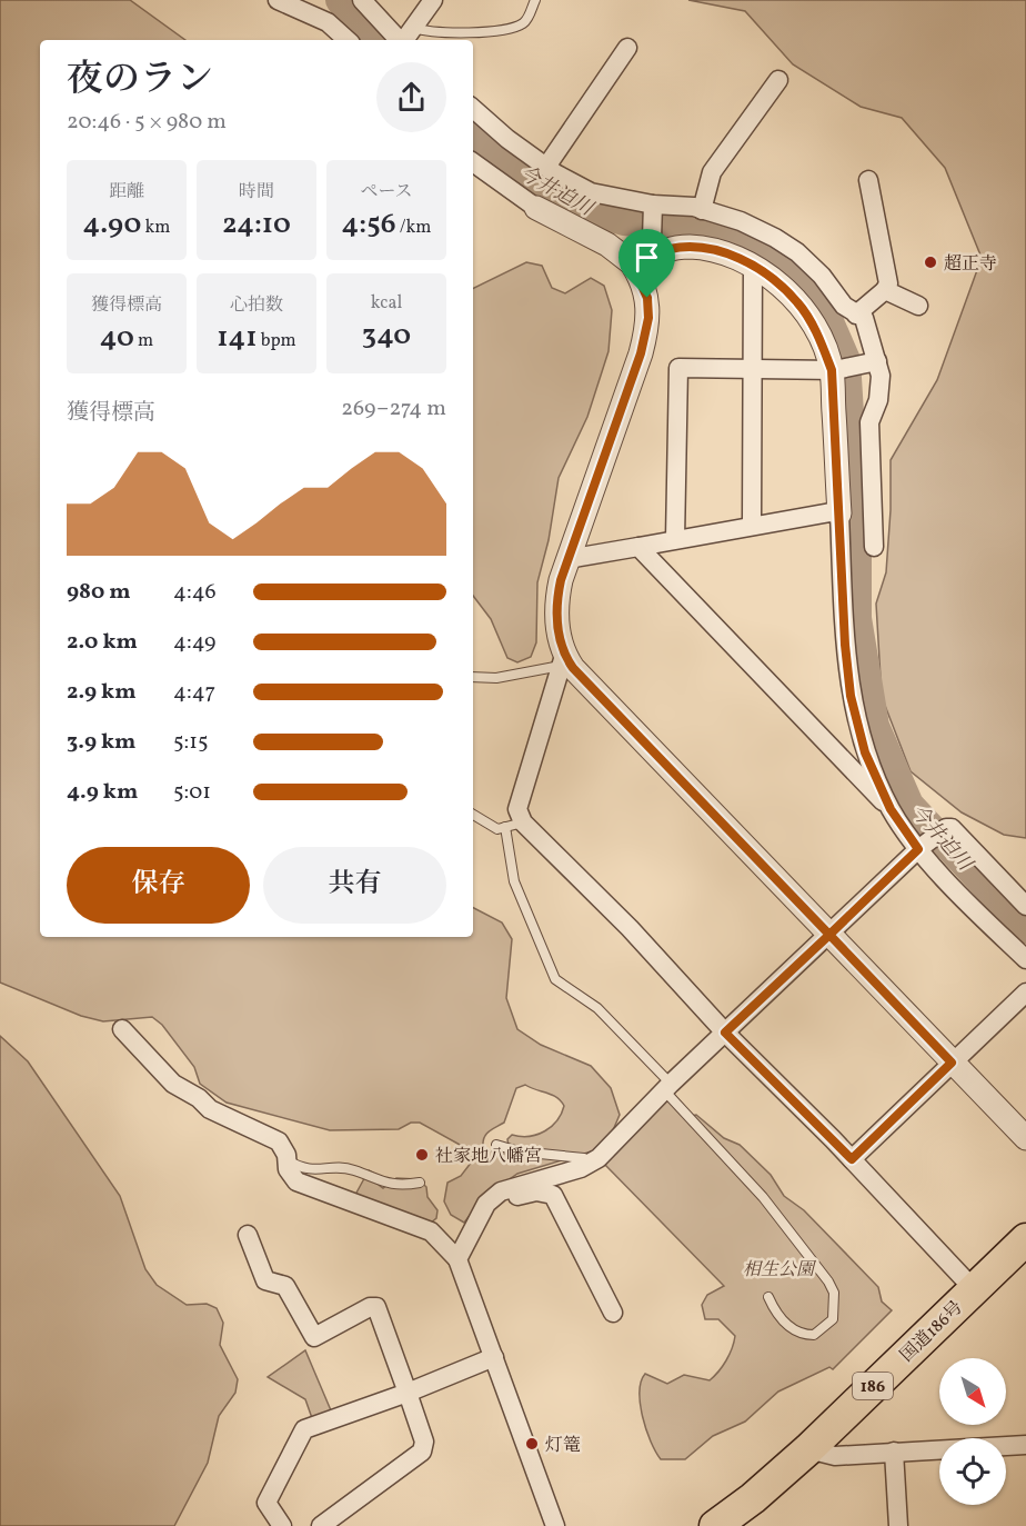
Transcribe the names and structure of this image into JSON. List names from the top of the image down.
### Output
{
  "streets": {
    "highway": ["国道186号", "186"]
  },
  "water": ["今井迫川"],
  "parks": ["相生公園"],
  "places": ["超正寺", "社家地八幡宮", "灯篭"],
  "north": "bottom right",
  "page": {
    "heading": ["夜のラン", "20:46 · 5 × 980 m"],
    "stats": [
      ["距離", "4.90 km"],
      ["時間", "24:10"],
      ["ペース", "4:56 /km"],
      ["獲得標高", "40 m"],
      ["心拍数", "141 bpm"],
      ["kcal", "340"]
    ],
    "chart": ["獲得標高", "269–274 m"],
    "list": [
      {
        "name": "980 m",
        "note": "4:46"
      },
      {
        "name": "2.0 km",
        "note": "4:49"
      },
      {
        "name": "2.9 km",
        "note": "4:47"
      },
      {
        "name": "3.9 km",
        "note": "5:15"
      },
      {
        "name": "4.9 km",
        "note": "5:01"
      }
    ],
    "buttons": ["保存", "共有"]
  }
}
